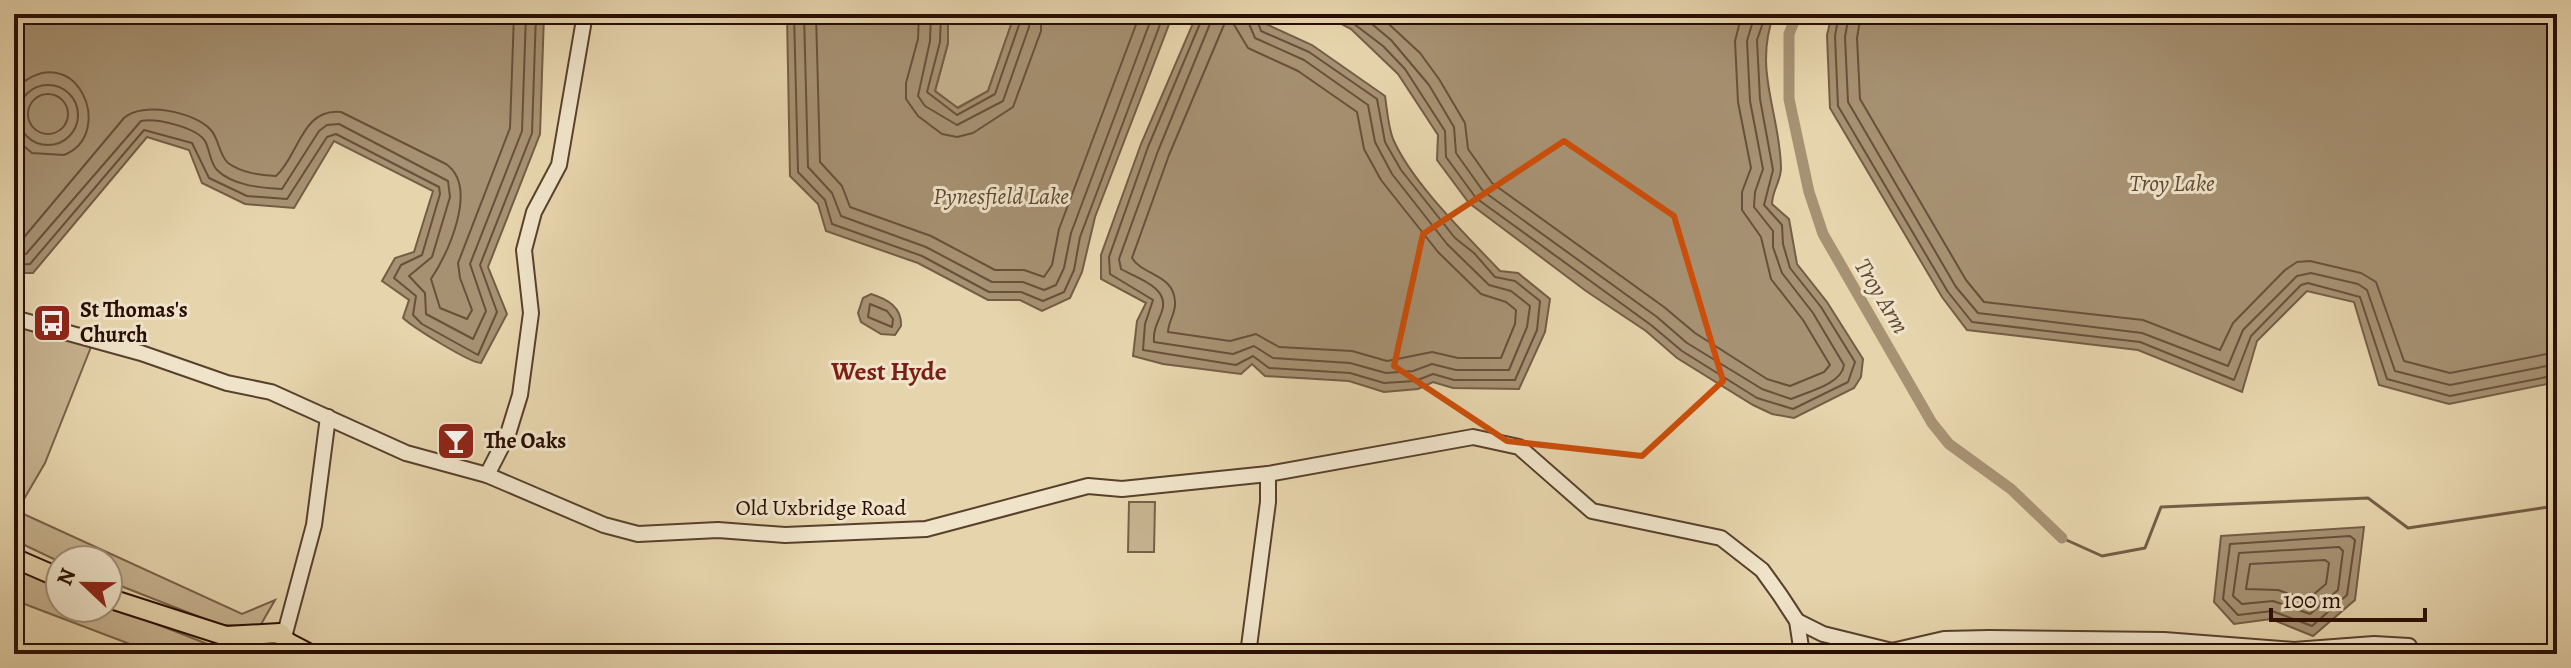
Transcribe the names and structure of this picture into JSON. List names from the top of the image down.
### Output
{
  "streets": {
    "street": ["Old Uxbridge Road"]
  },
  "districts": ["West Hyde"],
  "water": ["Troy Lake", "Pynesfield Lake", "Troy Arm"],
  "places": {
    "bus stop": ["St Thomas's Church"],
    "bar": ["The Oaks"]
  },
  "scale_bar": "100 m",
  "north": "left"
}
